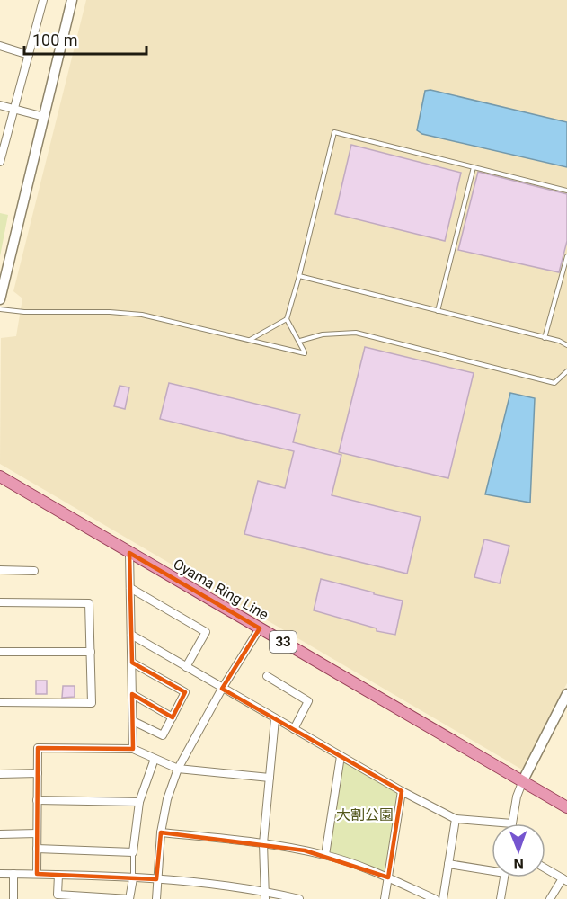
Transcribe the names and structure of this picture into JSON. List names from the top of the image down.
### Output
{
  "streets": {
    "main road": ["Oyama Ring Line", "33"]
  },
  "parks": ["大割公園"],
  "scale_bar": "100 m",
  "north": "bottom"
}
